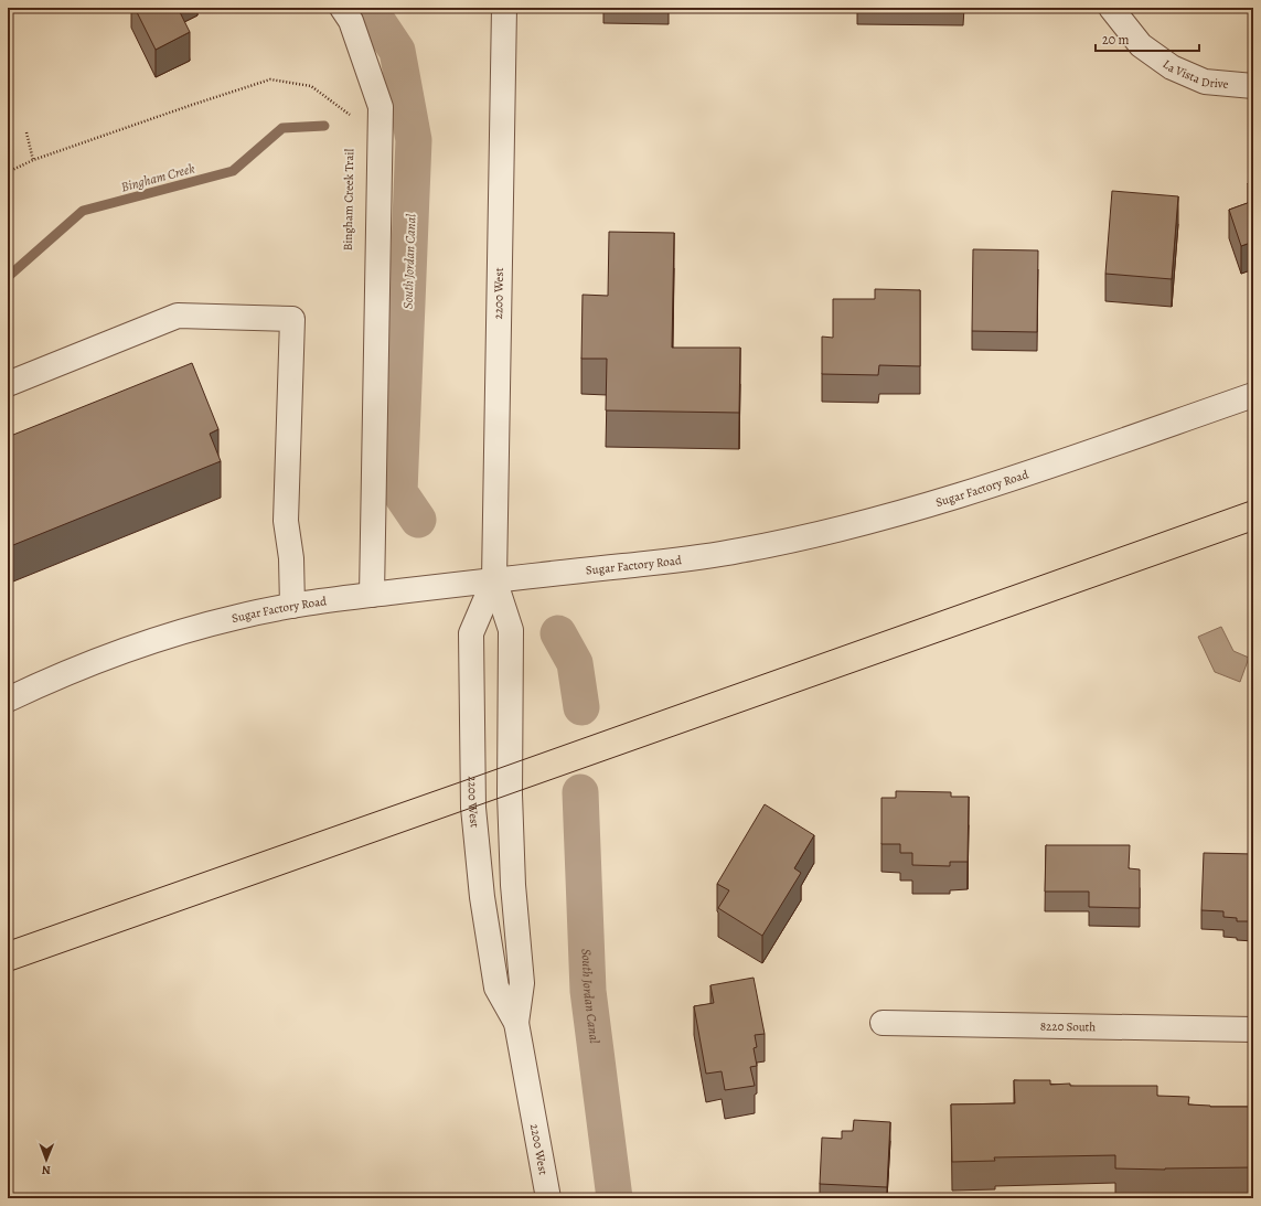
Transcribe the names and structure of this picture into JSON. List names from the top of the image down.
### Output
{
  "streets": {
    "street": [
      "La Vista Drive",
      "2200 West",
      "Sugar Factory Road",
      "8220 South"
    ]
  },
  "crossings": [
    ["2200 West", "Sugar Factory Road"]
  ],
  "water": ["Bingham Creek", "South Jordan Canal"],
  "scale_bar": "20 m",
  "north": "bottom"
}
